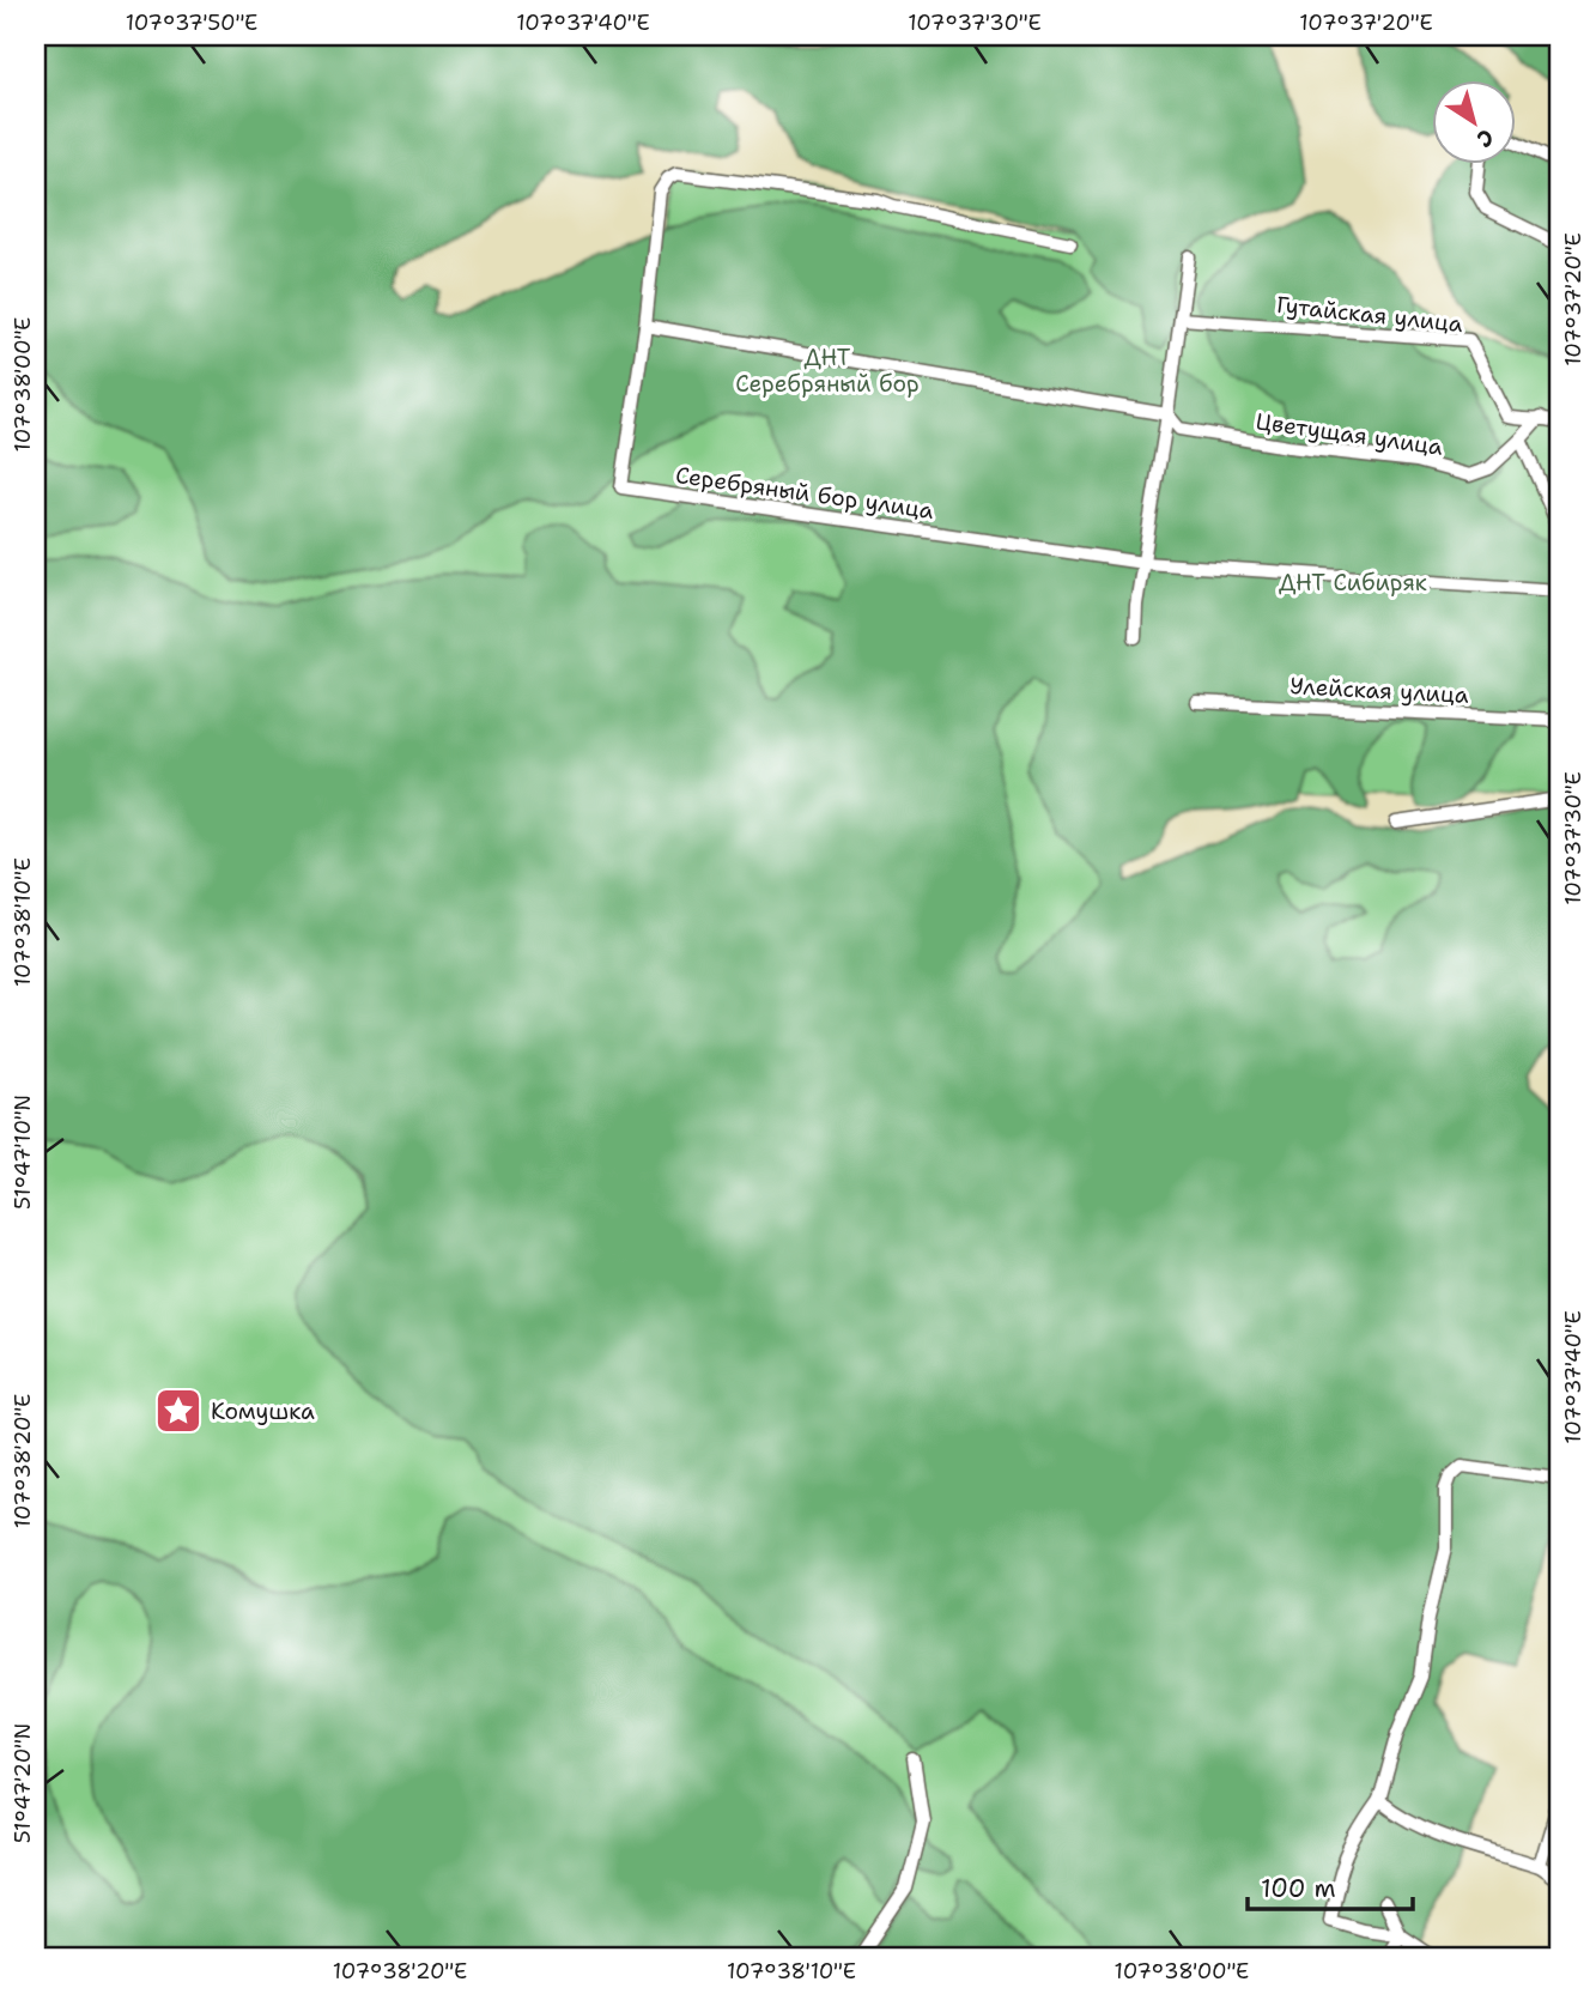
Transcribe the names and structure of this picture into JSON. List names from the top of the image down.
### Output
{
  "streets": {
    "street": [
      "Гутайская улица",
      "Цветущая улица",
      "Серебряный бор улица",
      "Улейская улица"
    ]
  },
  "parks": ["ДНТ Серебряный бор", "ДНТ Сибиряк"],
  "places": {
    "place": ["Комушка"]
  },
  "scale_bar": "100 m",
  "north": "bottom right",
  "coordinates": [
    "107°37'50\"E",
    "107°37'40\"E",
    "107°37'30\"E",
    "107°37'20\"E",
    "107°38'00\"E",
    "107°38'10\"E",
    "51°47'10\"N",
    "107°38'20\"E",
    "51°47'20\"N"
  ]
}
